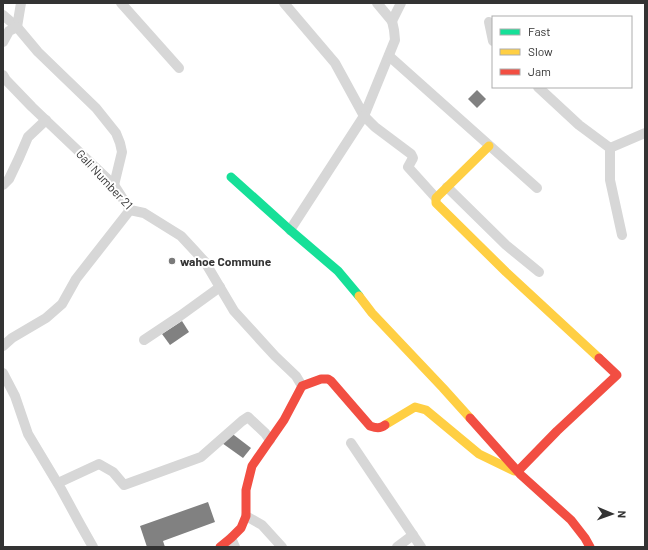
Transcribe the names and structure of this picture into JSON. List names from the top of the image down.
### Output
{
  "streets": {
    "street": ["Gali Number 21"]
  },
  "places": ["wahoe Commune"],
  "legend": ["Fast", "Slow", "Jam"],
  "north": "right"
}
